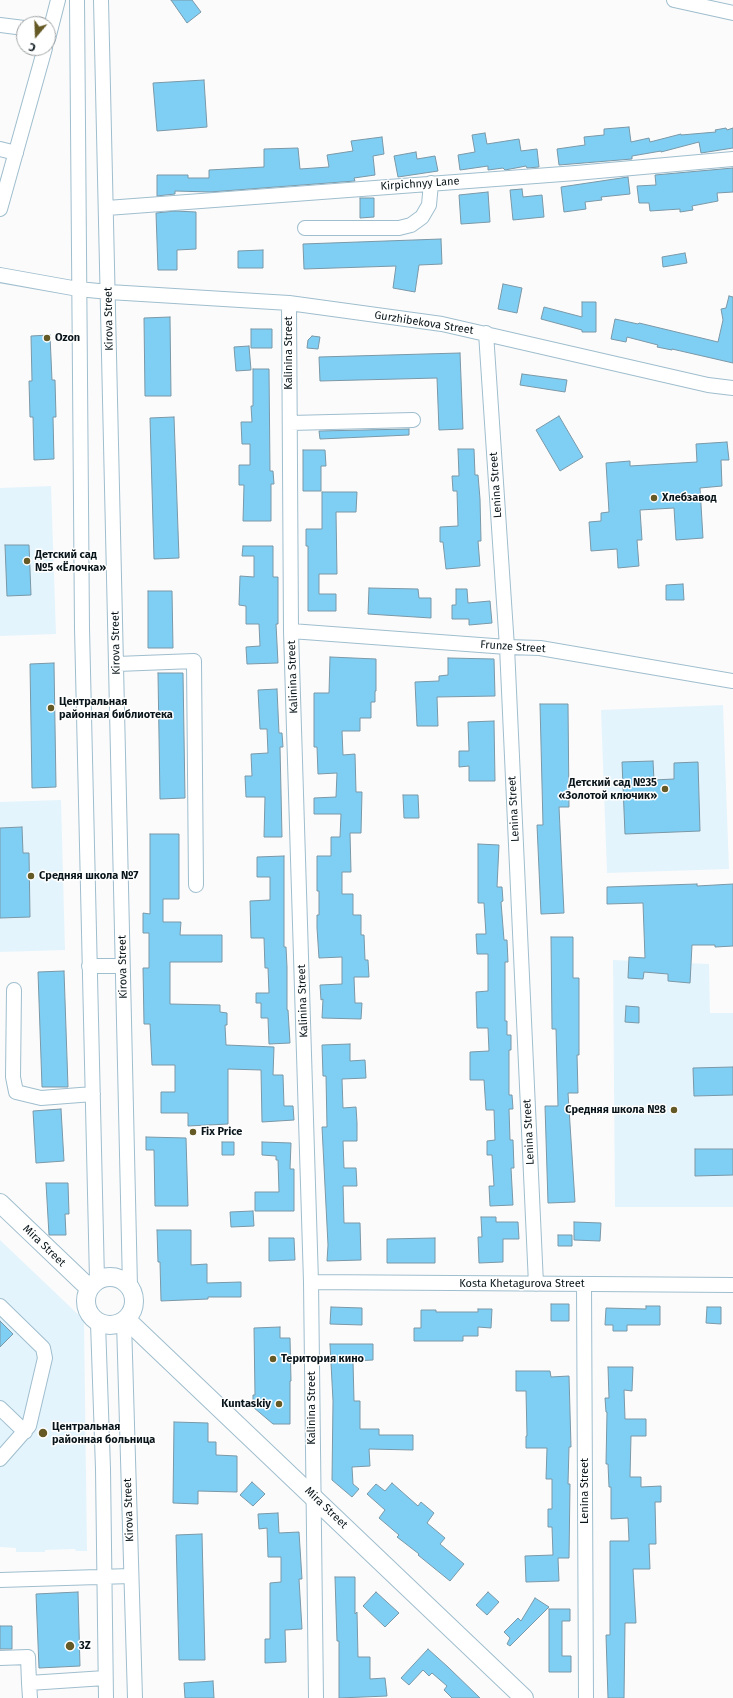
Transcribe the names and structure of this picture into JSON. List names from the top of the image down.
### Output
{
  "streets": {
    "main road": ["Kirova Street", "Mira Street"],
    "street": [
      "Kirpichnyy Lane",
      "Gurzhibekova Street",
      "Kalinina Street",
      "Lenina Street",
      "Frunze Street",
      "Kosta Khetagurova Street"
    ]
  },
  "crossings": [
    ["Kirpichnyy Lane", "Kirova Street"],
    ["Kirova Street", "Gurzhibekova Street"],
    ["Kirova Street", "Mira Street"],
    ["Gurzhibekova Street", "Kalinina Street"],
    ["Gurzhibekova Street", "Lenina Street"],
    ["Kalinina Street", "Frunze Street"],
    ["Kalinina Street", "Mira Street"],
    ["Kalinina Street", "Kosta Khetagurova Street"],
    ["Lenina Street", "Frunze Street"],
    ["Lenina Street", "Kosta Khetagurova Street"]
  ],
  "places": [
    "Ozon",
    "Хлебзавод",
    "Детский сад №5 «Ёлочка»",
    "Центральная районная библиотека",
    "Детский сад №35 «Золотой ключик»",
    "Средняя школа №7",
    "Средняя школа №8",
    "Fix Price",
    "Територия кино",
    "Kuntaskiy",
    "Центральная районная больница",
    "3Z"
  ],
  "north": "bottom"
}
